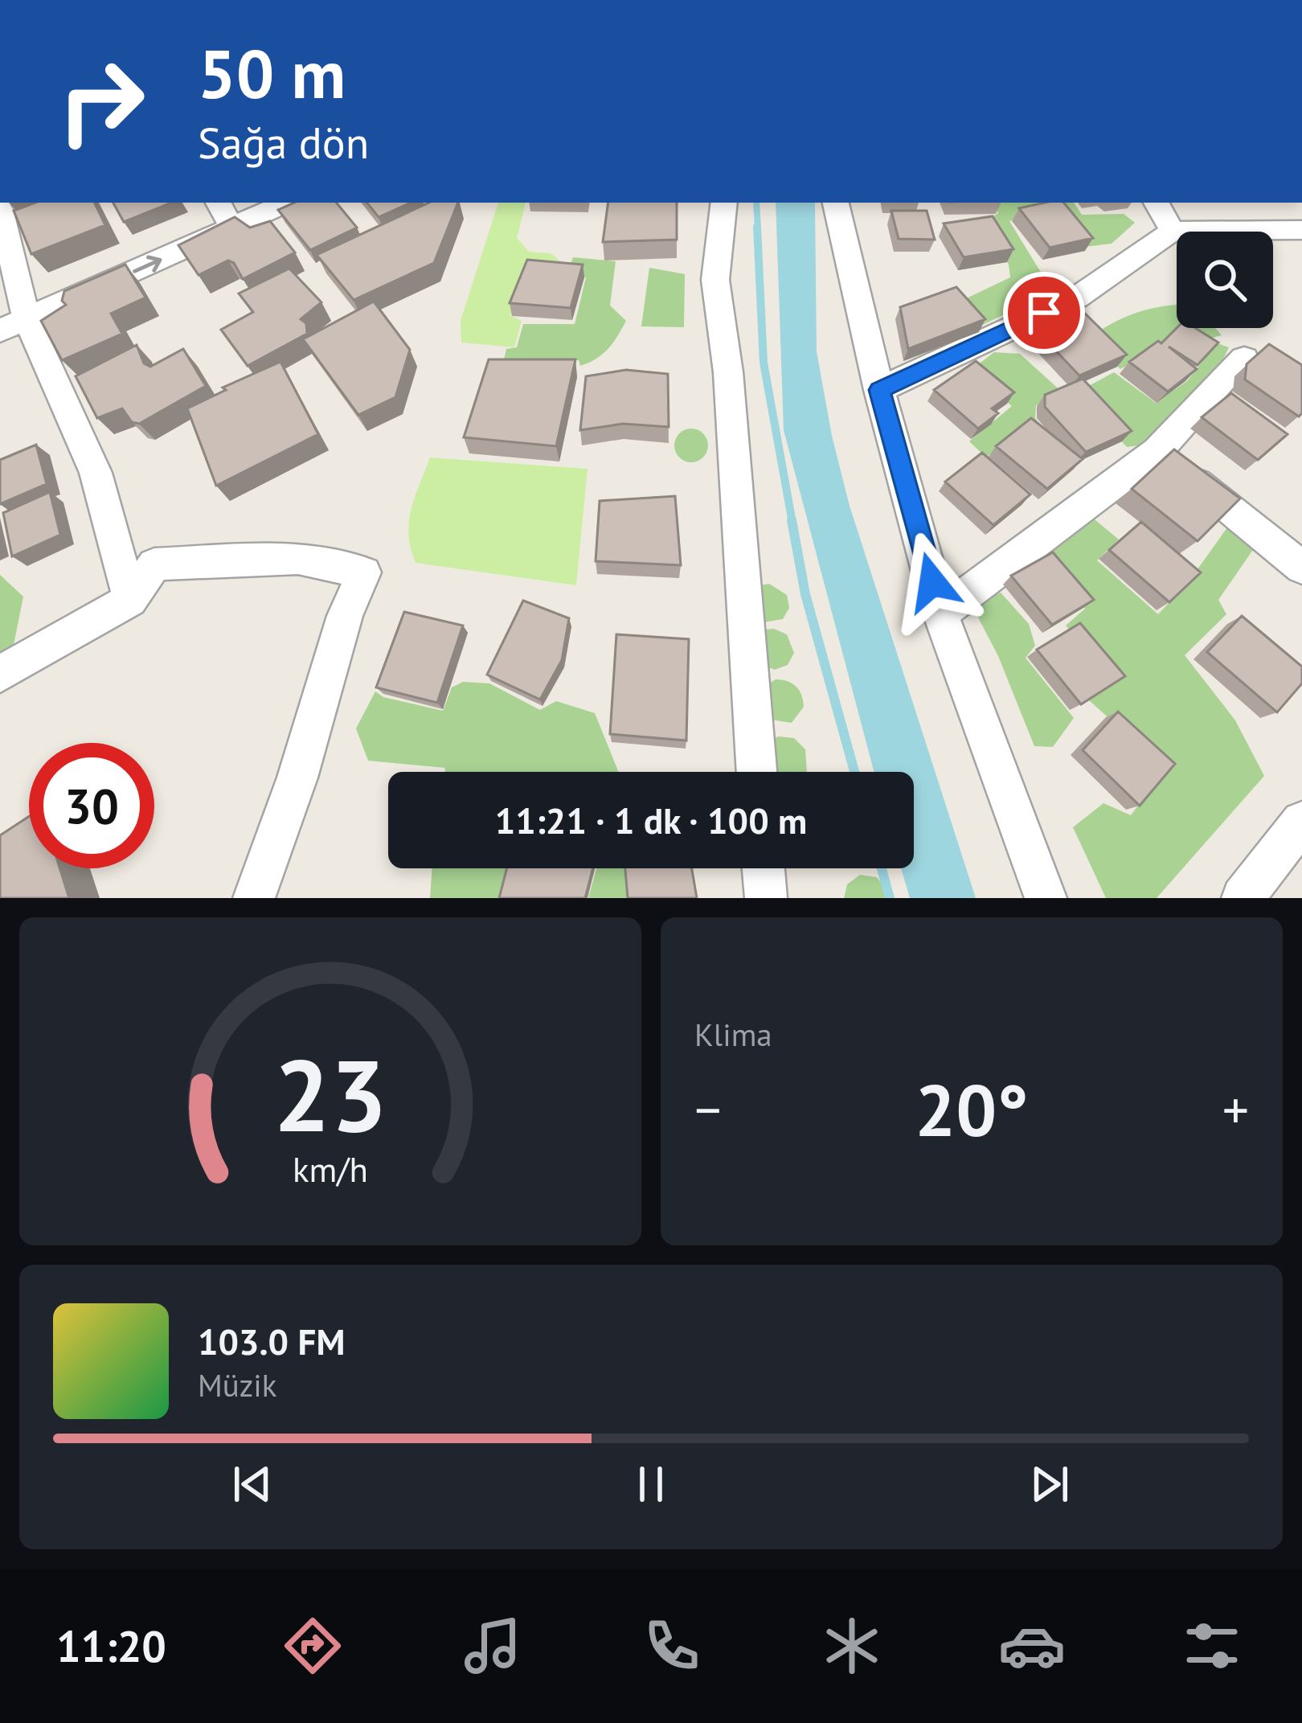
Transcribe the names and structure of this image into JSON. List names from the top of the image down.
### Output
{
  "page": {
    "turn": ["50 m", "Sağa dön"],
    "limit": "30",
    "trip": "11:21 · 1 dk · 100 m",
    "tile": "Klima",
    "heat": ["−", "20°", "+"],
    "song": ["103.0 FM", "Müzik"],
    "tabs": "11:20",
    "gauge": ["23", "km/h"]
  }
}
